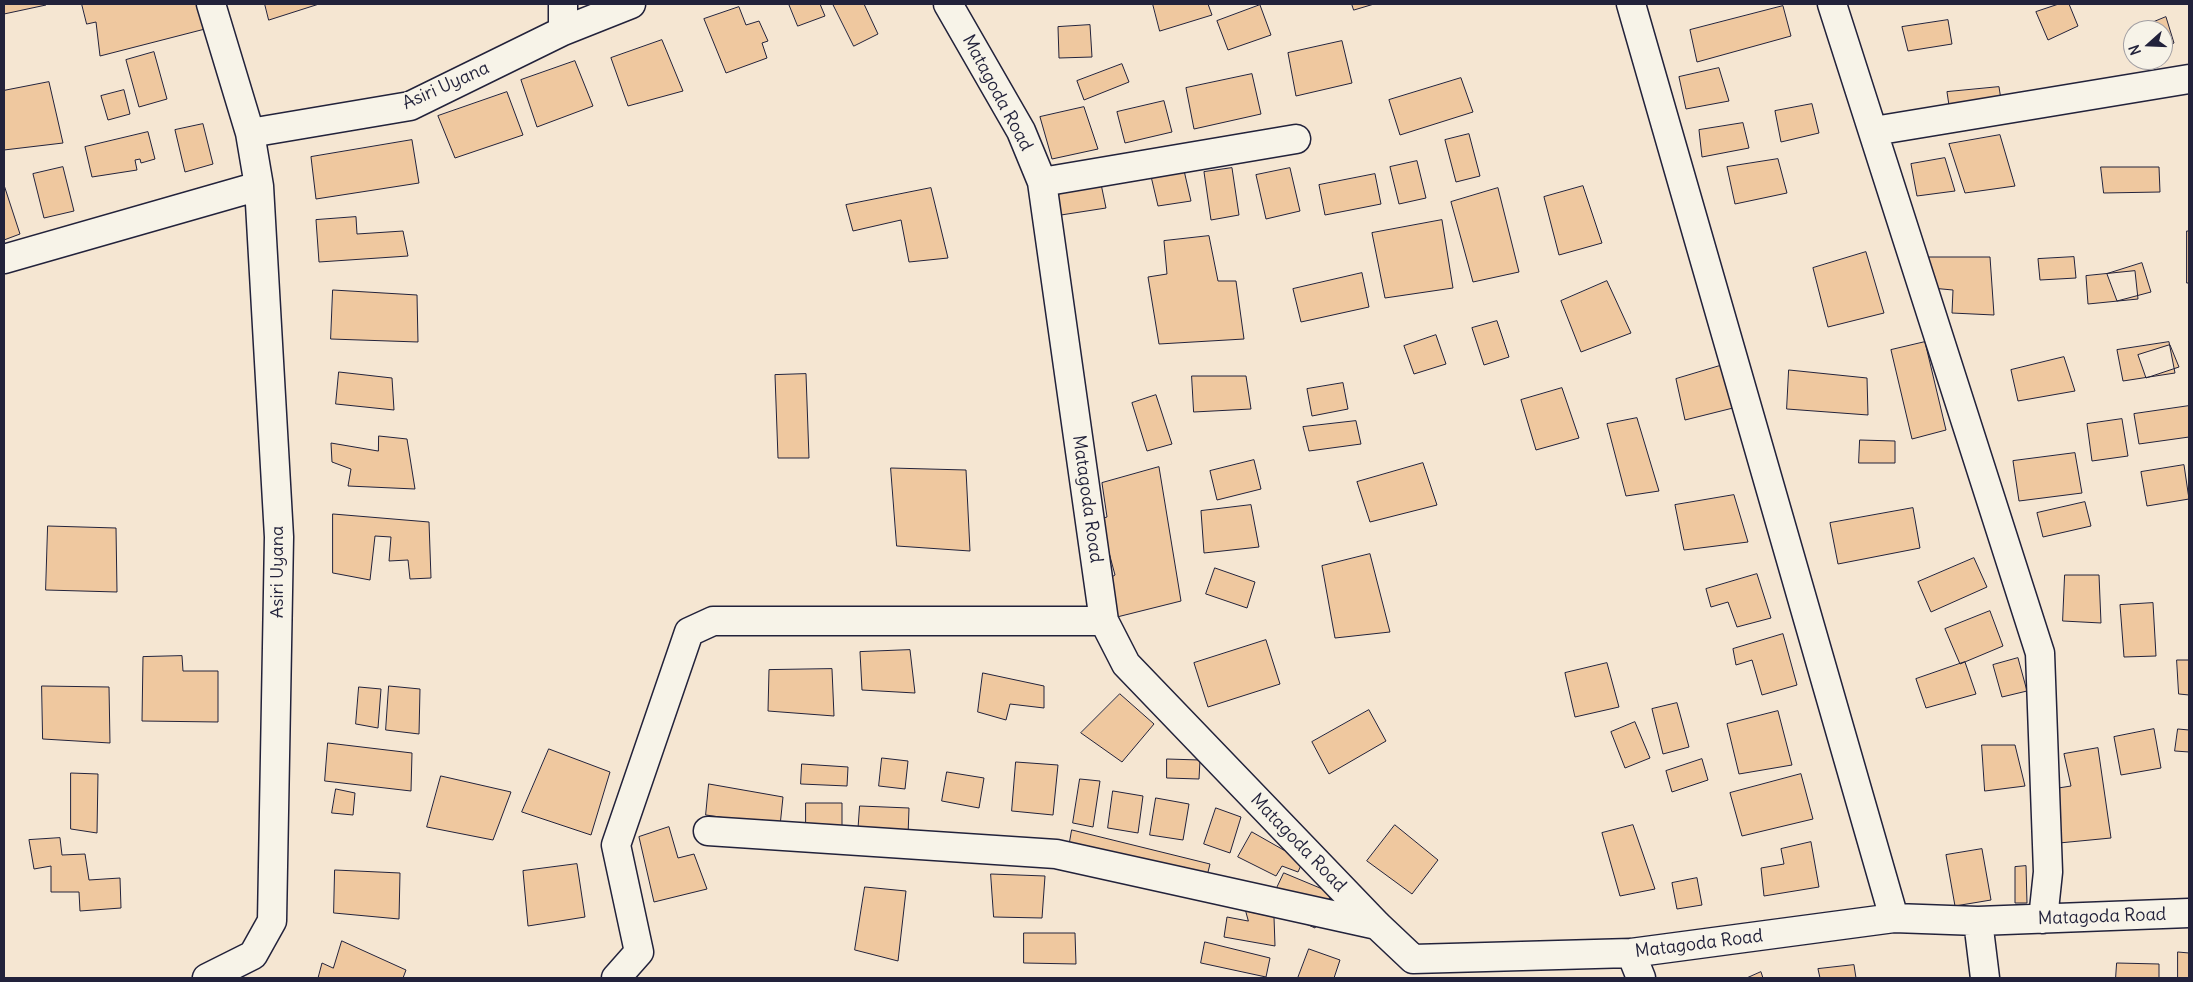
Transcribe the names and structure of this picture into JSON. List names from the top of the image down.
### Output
{
  "streets": {
    "street": ["Asiri Uyana", "Matagoda Road"]
  },
  "north": "left"
}
